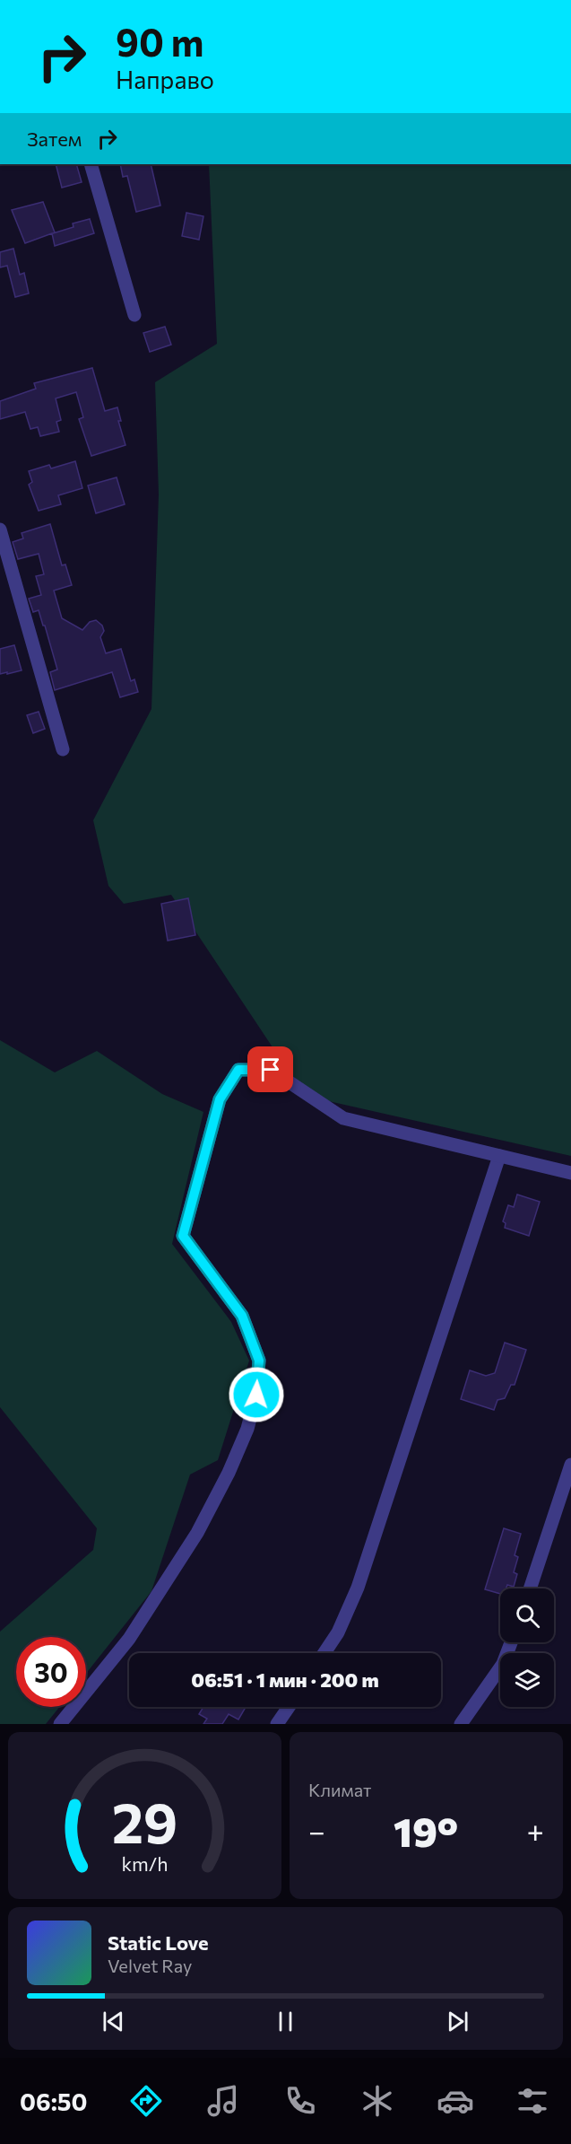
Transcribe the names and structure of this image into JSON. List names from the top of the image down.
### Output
{
  "page": {
    "turn": ["90 m", "Направо"],
    "then": "Затем",
    "limit": "30",
    "trip": "06:51 · 1 мин · 200 m",
    "tile": "Климат",
    "heat": ["−", "19°", "+"],
    "song": ["Static Love", "Velvet Ray"],
    "tabs": "06:50",
    "gauge": ["29", "km/h"]
  }
}
